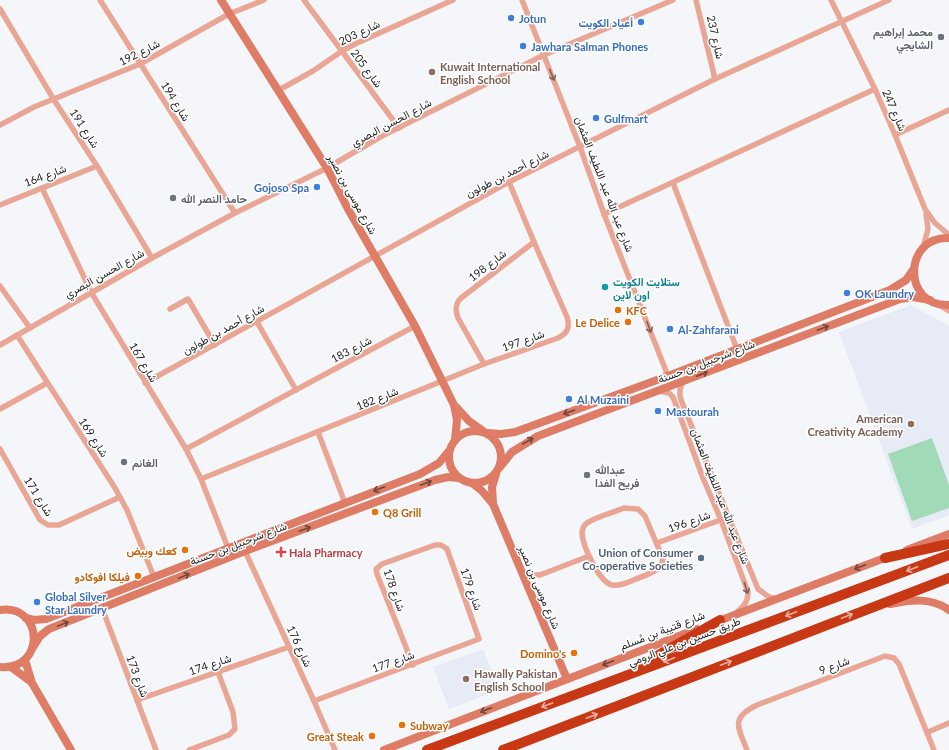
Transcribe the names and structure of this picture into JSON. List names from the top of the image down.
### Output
{
  "streets": {
    "highway": ["طريق حسين بن علي الرومي"],
    "street": [
      "شارع 203",
      "شارع 237",
      "شارع 192",
      "شارع 205",
      "شارع 194",
      "شارع 247",
      "شارع الحسن البصري",
      "شارع 191",
      "شارع أحمد بن طولون",
      "شارع 164",
      "شارع عبد الله عبد اللطيف العثمان",
      "شارع موسى بن نصير",
      "شارع 198",
      "شارع 197",
      "شارع 183",
      "شارع شرحبيل بن حسنة",
      "شارع 167",
      "شارع 182",
      "شارع 169",
      "شارع 171",
      "شارع 196",
      "شارع 179",
      "شارع 178",
      "شارع قتيبة بن مُسلم",
      "شارع 176",
      "شارع 177",
      "شارع 174",
      "شارع 9",
      "شارع 173"
    ]
  },
  "crossings": [
    ["شارع 203", "شارع 205"],
    ["شارع 203", "شارع موسى بن نصير"],
    ["شارع 237", "شارع أحمد بن طولون"],
    ["شارع 192", "شارع 194"],
    ["شارع 192", "شارع 191"],
    ["شارع 192", "شارع موسى بن نصير"],
    ["شارع 205", "شارع الحسن البصري"],
    ["شارع 194", "شارع الحسن البصري"],
    ["شارع 247", "شارع أحمد بن طولون"],
    ["شارع الحسن البصري", "شارع 191"],
    ["شارع الحسن البصري", "شارع عبد الله عبد اللطيف العثمان"],
    ["شارع الحسن البصري", "شارع موسى بن نصير"],
    ["شارع الحسن البصري", "شارع 167"],
    ["شارع الحسن البصري", "شارع 169"],
    ["شارع 191", "شارع 164"],
    ["شارع أحمد بن طولون", "شارع عبد الله عبد اللطيف العثمان"],
    ["شارع أحمد بن طولون", "شارع موسى بن نصير"],
    ["شارع أحمد بن طولون", "شارع 167"],
    ["شارع 164", "شارع 167"],
    ["شارع عبد الله عبد اللطيف العثمان", "شارع شرحبيل بن حسنة"],
    ["شارع عبد الله عبد اللطيف العثمان", "شارع 196"],
    ["شارع عبد الله عبد اللطيف العثمان", "شارع قتيبة بن مُسلم"],
    ["شارع موسى بن نصير", "شارع 197"],
    ["شارع موسى بن نصير", "شارع 183"],
    ["شارع موسى بن نصير", "شارع شرحبيل بن حسنة"],
    ["شارع موسى بن نصير", "شارع 182"],
    ["شارع موسى بن نصير", "شارع قتيبة بن مُسلم"],
    ["شارع 198", "شارع 197"],
    ["شارع 197", "شارع 182"],
    ["شارع 183", "شارع 167"],
    ["شارع شرحبيل بن حسنة", "شارع 167"],
    ["شارع شرحبيل بن حسنة", "شارع 169"],
    ["شارع شرحبيل بن حسنة", "شارع 176"],
    ["شارع شرحبيل بن حسنة", "شارع 173"],
    ["شارع 167", "شارع 182"],
    ["شارع 169", "شارع 171"],
    ["شارع 179", "شارع 178"],
    ["شارع 179", "شارع 177"],
    ["شارع 178", "شارع 177"],
    ["شارع 176", "شارع 177"],
    ["شارع 176", "شارع 174"],
    ["شارع 174", "شارع 173"]
  ],
  "one_way": ["شارع عبد الله عبد اللطيف العثمان", "شارع قتيبة بن مُسلم"],
  "places": {
    "other": [
      "Jotun",
      "أعياد الكويت",
      "محمد إبراهيم الشايجي",
      "Jawhara Salman Phones",
      "Kuwait International English School",
      "Gulfmart",
      "Gojoso Spa",
      "حامد النصر الله",
      "ستلايت الكويت اون لاين",
      "OK Laundry",
      "KFC",
      "Le Delice",
      "Al-Zahfarani",
      "Al Muzaini",
      "Mastourah",
      "American Creativity Academy",
      "الغانم",
      "عبدالله فريح الفدا",
      "Q8 Grill",
      "كعك وبيض",
      "Union of Consumer Co-operative Societies",
      "فيلكا افوكادو",
      "Global Silver Star Laundry",
      "Domino's",
      "Hawally Pakistan English School",
      "Subway",
      "Great Steak"
    ],
    "health": ["Hala Pharmacy"]
  }
}
